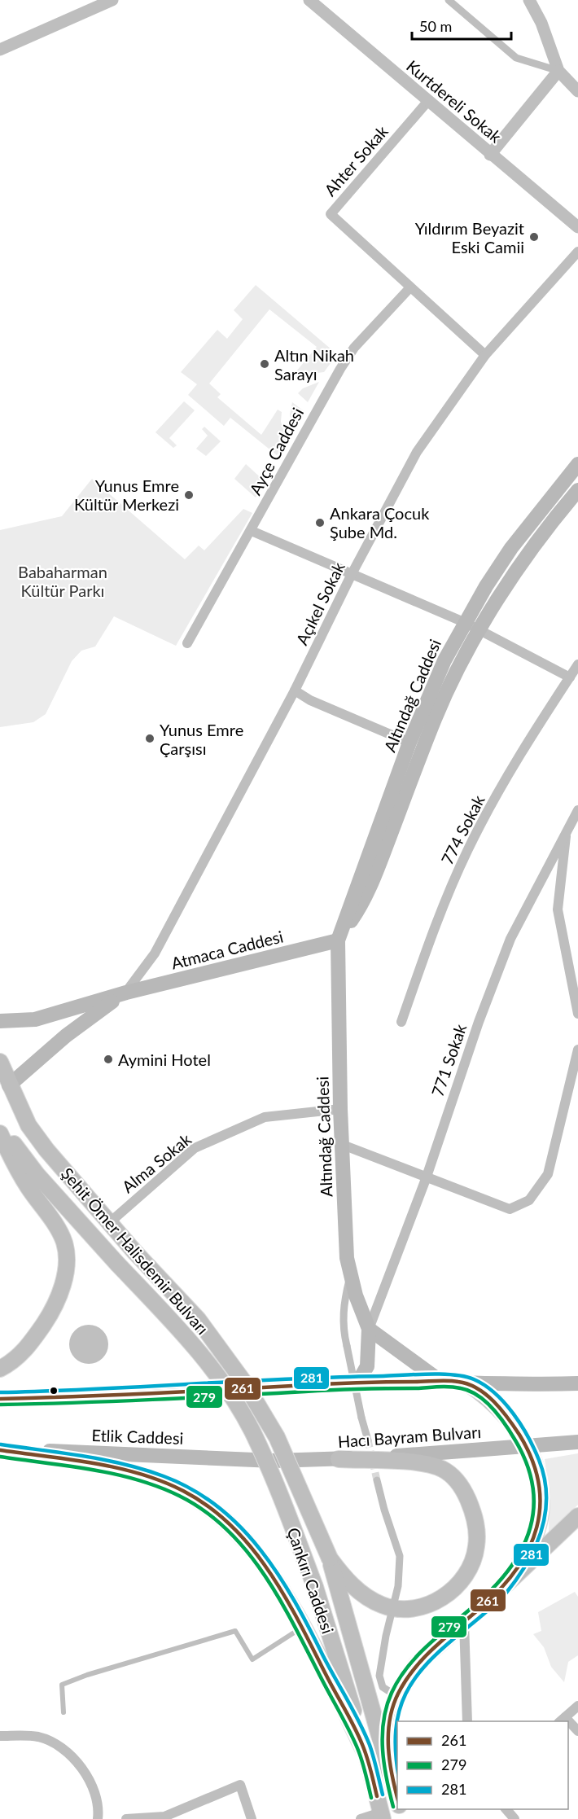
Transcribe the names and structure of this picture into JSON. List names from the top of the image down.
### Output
{
  "streets": {
    "main road": [
      "Altındağ Caddesi",
      "Atmaca Caddesi",
      "Şehit Ömer Halisdemir Bulvarı",
      "Etlik Caddesi",
      "Hacı Bayram Bulvarı",
      "Çankırı Caddesi"
    ],
    "street": [
      "Kurtdereli Sokak",
      "Ahter Sokak",
      "Ayçe Caddesi",
      "Açıkel Sokak",
      "774 Sokak",
      "771 Sokak",
      "Alma Sokak"
    ]
  },
  "crossings": [
    ["Kurtdereli Sokak", "Ahter Sokak"],
    ["Ahter Sokak", "Ayçe Caddesi"],
    ["Ahter Sokak", "Açıkel Sokak"],
    ["Açıkel Sokak", "Atmaca Caddesi"],
    ["Altındağ Caddesi", "Atmaca Caddesi"],
    ["Altındağ Caddesi", "771 Sokak"],
    ["Altındağ Caddesi", "Alma Sokak"],
    ["Atmaca Caddesi", "Şehit Ömer Halisdemir Bulvarı"],
    ["Alma Sokak", "Şehit Ömer Halisdemir Bulvarı"],
    ["Şehit Ömer Halisdemir Bulvarı", "Çankırı Caddesi"],
    ["Etlik Caddesi", "Hacı Bayram Bulvarı"]
  ],
  "parks": ["Babaharman Kültür Parkı"],
  "places": [
    "Yıldırım Beyazit Eski Camii",
    "Altın Nikah Sarayı",
    "Yunus Emre Kültür Merkezi",
    "Ankara Çocuk Şube Md.",
    "Yunus Emre Çarşısı",
    "Aymini Hotel"
  ],
  "lines": ["transit line 281", "transit line 261", "transit line 279"],
  "legend": ["261", "279", "281"],
  "scale_bar": "50 m"
}
